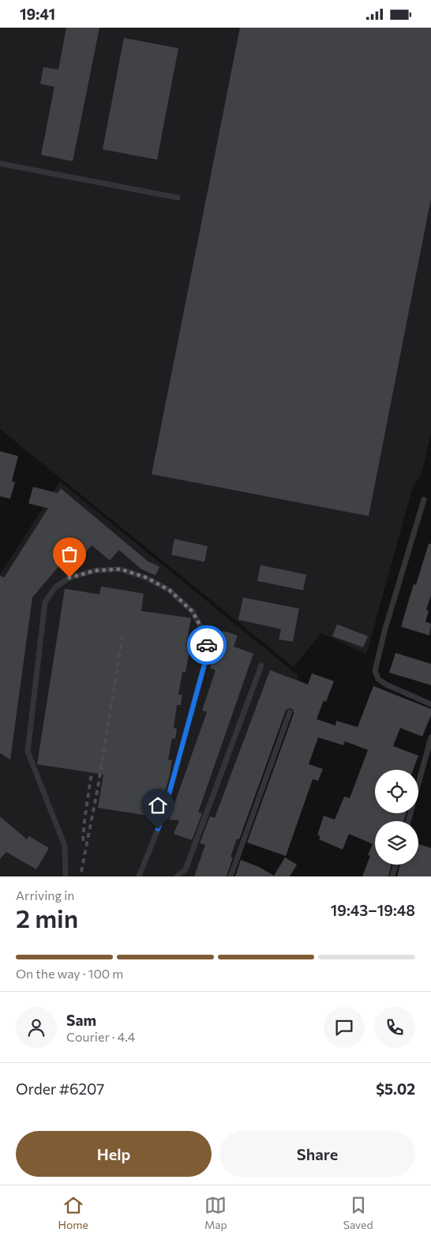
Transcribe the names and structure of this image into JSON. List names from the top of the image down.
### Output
{
  "page": {
    "status": "19:41",
    "heading": ["2 min", "Arriving in", "19:43–19:48"],
    "panel": [
      "Sam",
      "Courier · 4.4",
      "Order #6207",
      "$5.02"
    ],
    "bar": "On the way · 100 m",
    "buttons": ["Help", "Share"],
    "tabs": ["Home", "Map", "Saved"]
  }
}
